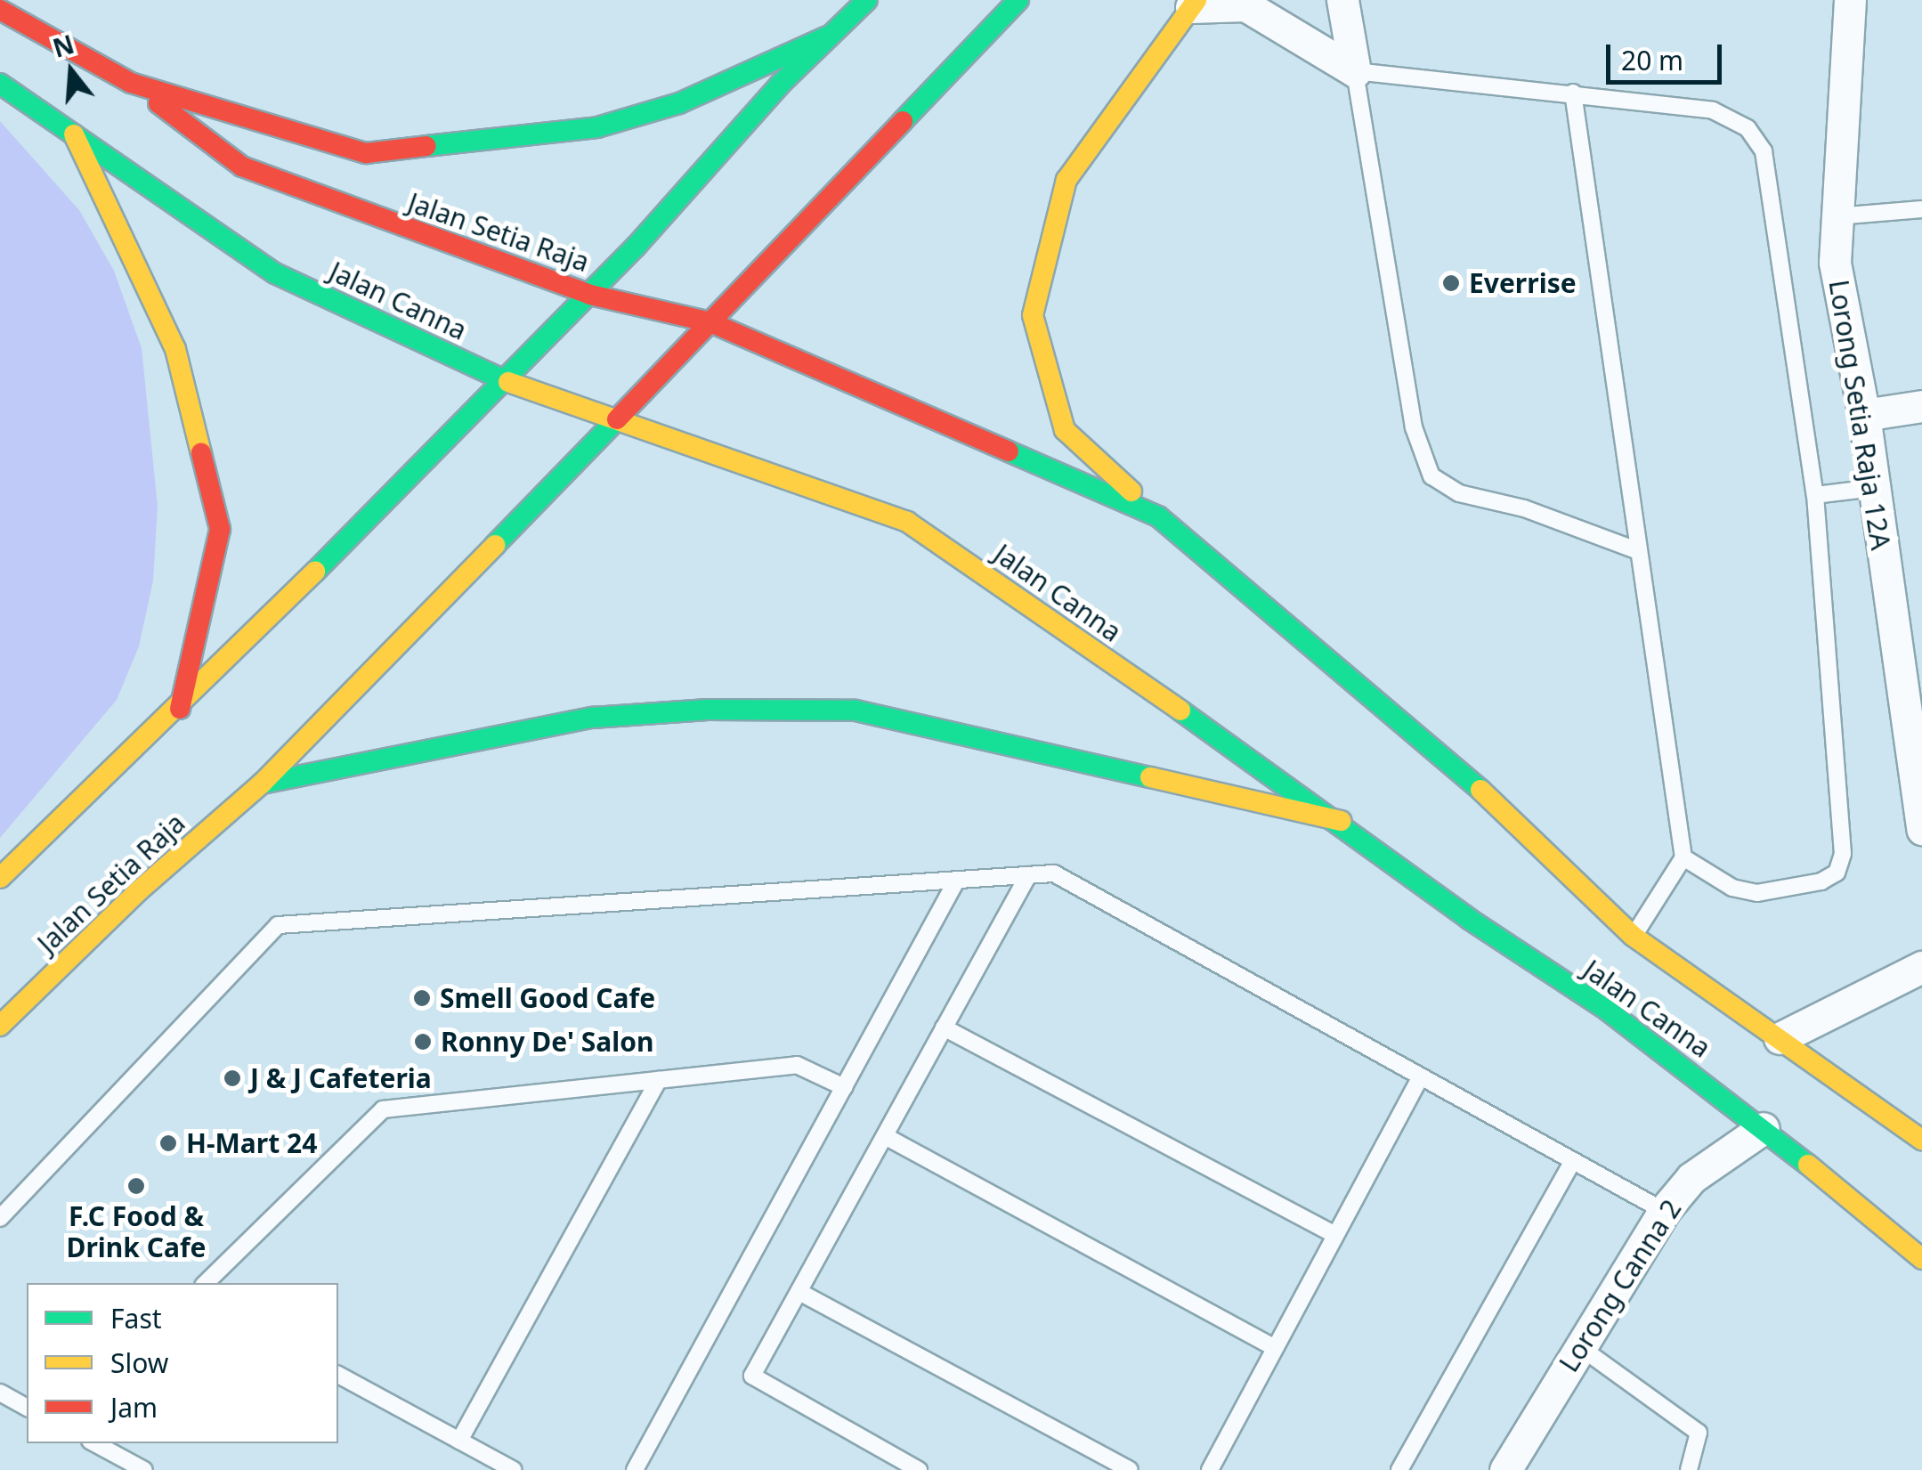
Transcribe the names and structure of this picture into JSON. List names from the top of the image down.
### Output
{
  "streets": {
    "main road": ["Jalan Setia Raja", "Jalan Canna"],
    "street": ["Lorong Setia Raja 12A", "Lorong Canna 2"]
  },
  "crossings": [
    ["Jalan Setia Raja", "Jalan Canna"],
    ["Jalan Canna", "Lorong Canna 2"]
  ],
  "places": [
    "Everrise",
    "Smell Good Cafe",
    "Ronny De' Salon",
    "J & J Cafeteria",
    "H-Mart 24",
    "F.C Food & Drink Cafe"
  ],
  "legend": ["Fast", "Slow", "Jam"],
  "scale_bar": "20 m",
  "north": "top"
}
